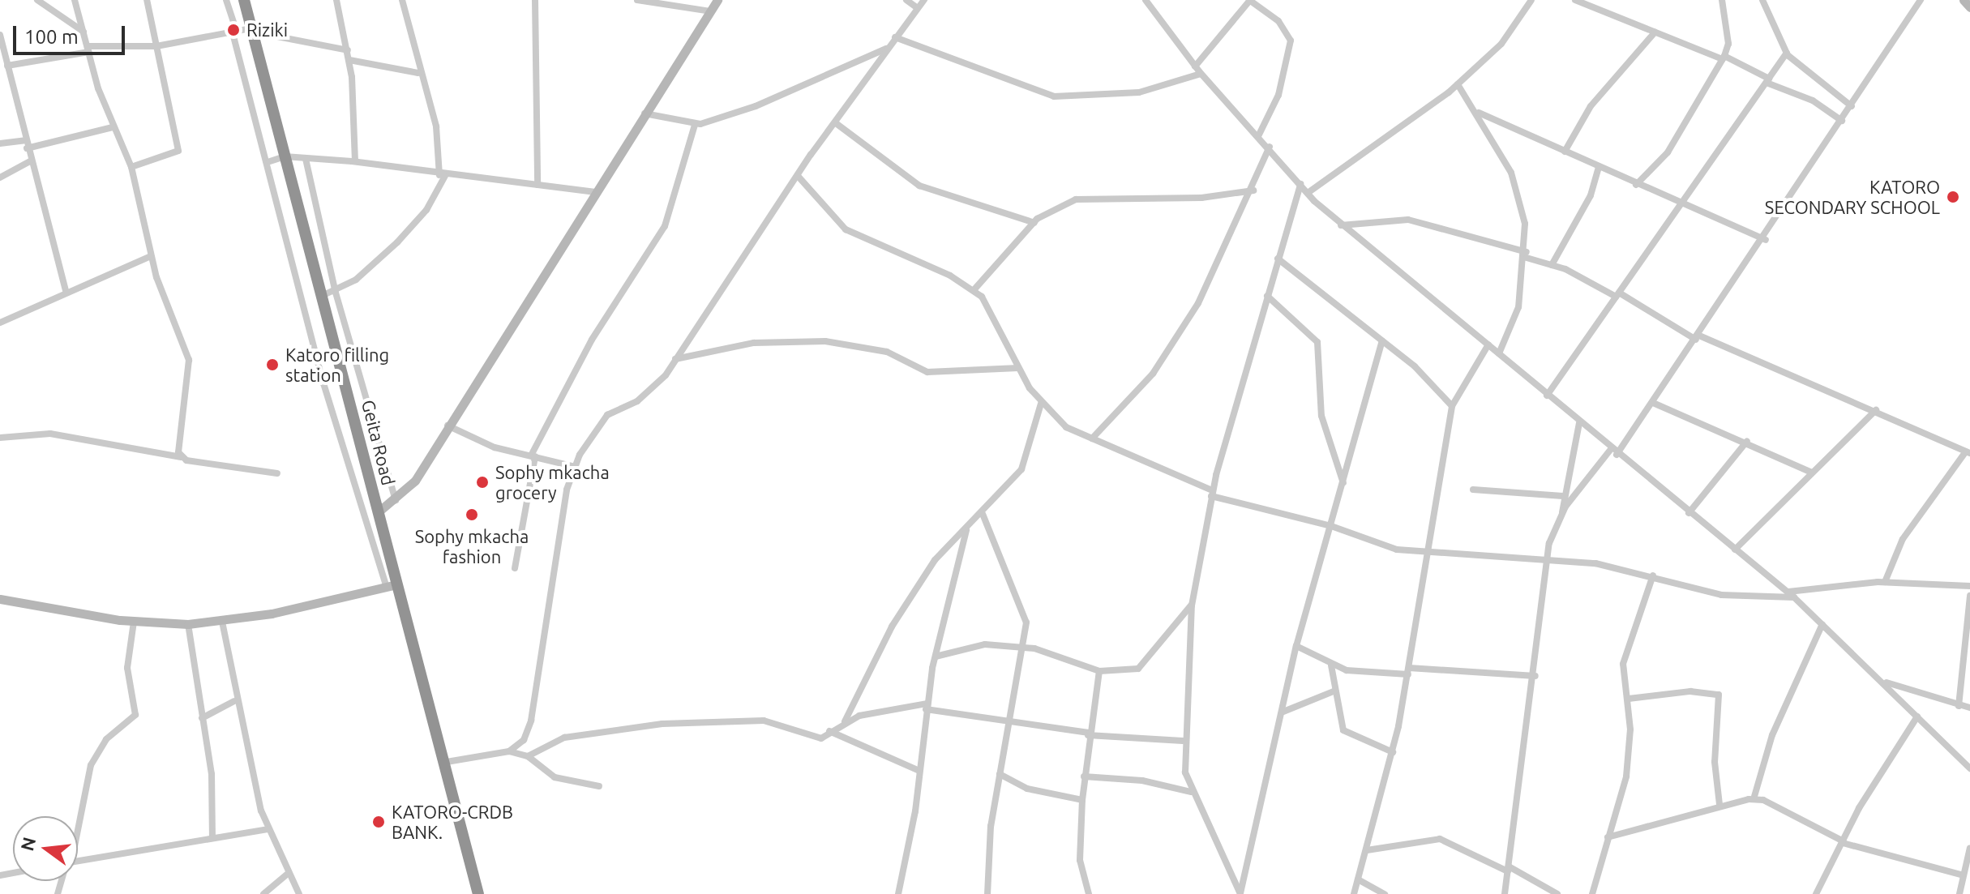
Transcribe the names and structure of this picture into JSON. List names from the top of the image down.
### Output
{
  "streets": {
    "highway": ["Geita Road"]
  },
  "places": [
    "Riziki",
    "KATORO SECONDARY SCHOOL",
    "Katoro filling station",
    "Sophy mkacha grocery",
    "Sophy mkacha fashion",
    "KATORO-CRDB BANK."
  ],
  "scale_bar": "100 m",
  "north": "left"
}
